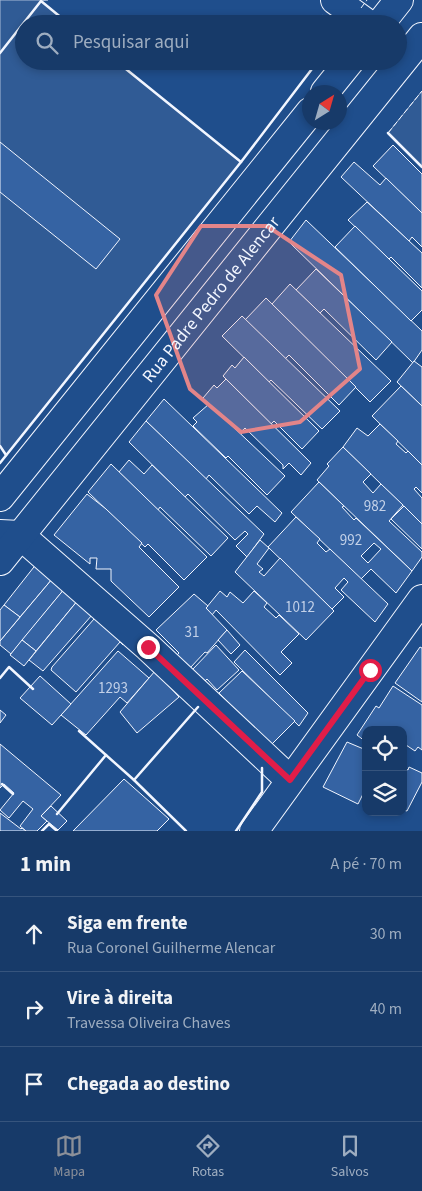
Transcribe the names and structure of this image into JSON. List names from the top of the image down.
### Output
{
  "streets": {
    "main road": ["Rua Padre Pedro de Alencar"]
  },
  "house_numbers": [
    "982",
    "992",
    "1012",
    "31",
    "1293"
  ],
  "north": "top right",
  "page": {
    "search": "Pesquisar aqui",
    "heading": ["1 min", "A pé · 70 m"],
    "list": [
      ["Siga em frente", "Rua Coronel Guilherme Alencar", "30 m"],
      ["Vire à direita", "Travessa Oliveira Chaves", "40 m"],
      "Chegada ao destino"
    ],
    "nav": ["Mapa", "Rotas", "Salvos"]
  }
}
